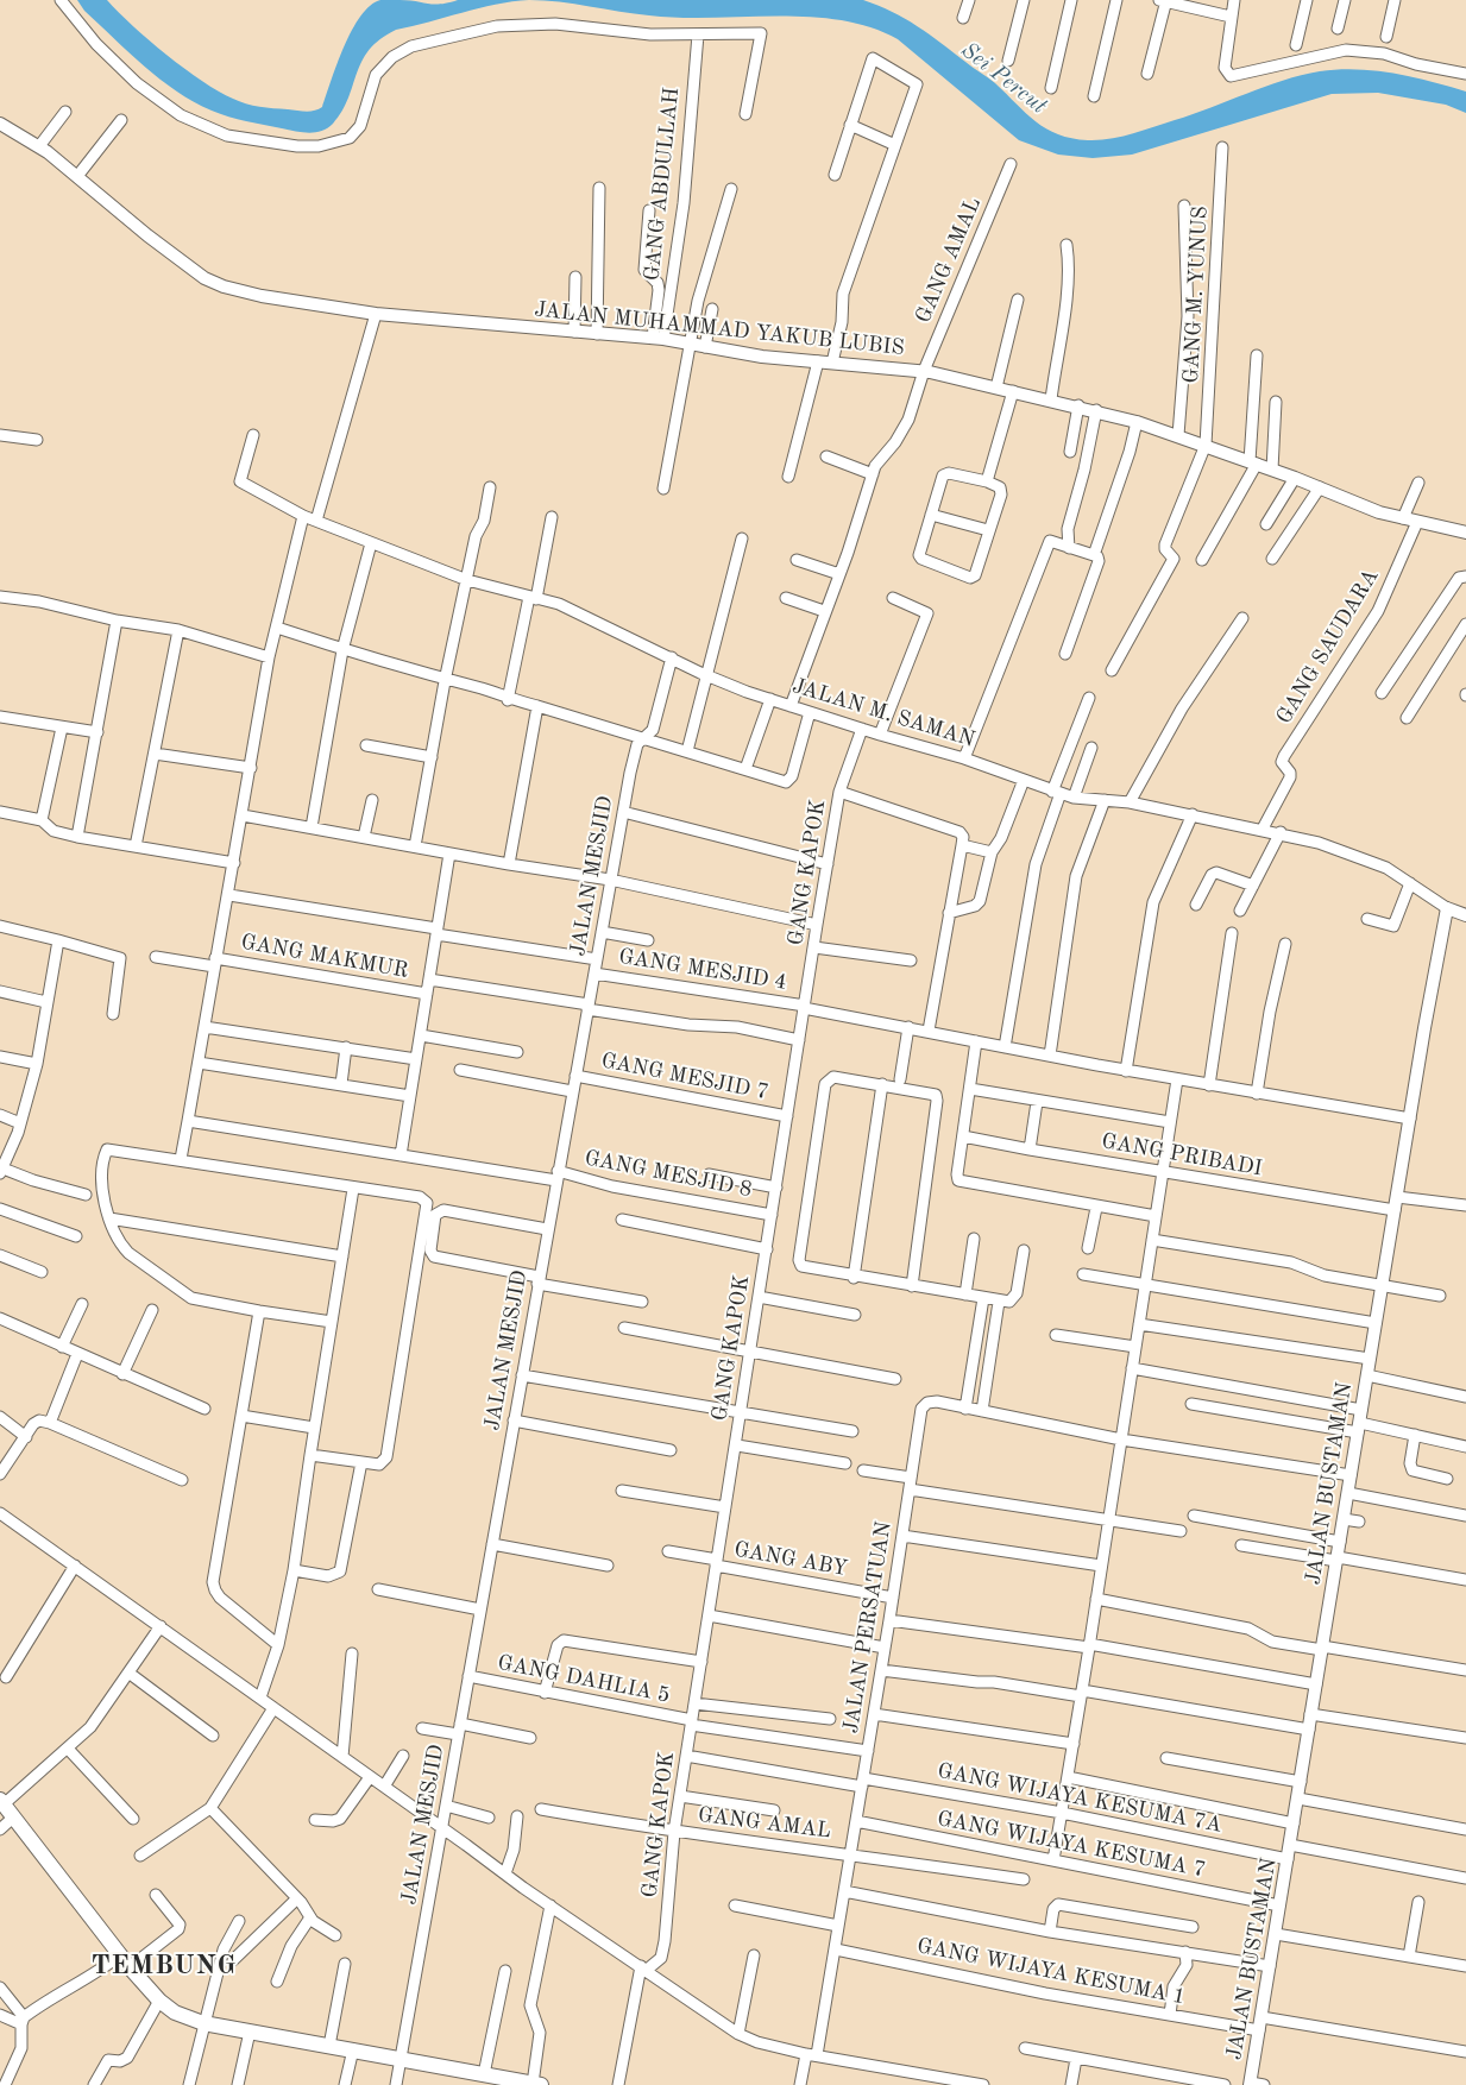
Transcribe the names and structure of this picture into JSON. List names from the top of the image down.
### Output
{
  "streets": {
    "main road": ["JALAN MUHAMMAD YAKUB LUBIS", "JALAN BUSTAMAN"],
    "street": [
      "GANG ABDULLAH",
      "GANG AMAL",
      "GANG M. YUNUS",
      "GANG SAUDARA",
      "JALAN M. SAMAN",
      "GANG KAPOK",
      "JALAN MESJID",
      "GANG MAKMUR",
      "GANG MESJID 4",
      "GANG MESJID 7",
      "GANG PRIBADI",
      "GANG MESJID 8",
      "GANG ABY",
      "JALAN PERSATUAN",
      "GANG DAHLIA 5",
      "GANG WIJAYA KESUMA 7A",
      "GANG WIJAYA KESUMA 7",
      "GANG WIJAYA KESUMA 1"
    ]
  },
  "crossings": [
    ["GANG ABDULLAH", "JALAN MUHAMMAD YAKUB LUBIS"],
    ["GANG AMAL", "JALAN MUHAMMAD YAKUB LUBIS"],
    ["GANG AMAL", "JALAN M. SAMAN"],
    ["GANG AMAL", "GANG KAPOK"],
    ["GANG AMAL", "JALAN PERSATUAN"],
    ["GANG M. YUNUS", "JALAN MUHAMMAD YAKUB LUBIS"],
    ["JALAN MUHAMMAD YAKUB LUBIS", "GANG SAUDARA"],
    ["GANG SAUDARA", "JALAN M. SAMAN"],
    ["JALAN M. SAMAN", "GANG KAPOK"],
    ["JALAN M. SAMAN", "JALAN MESJID"],
    ["JALAN M. SAMAN", "JALAN BUSTAMAN"],
    ["GANG KAPOK", "GANG MESJID 4"],
    ["GANG KAPOK", "GANG MESJID 7"],
    ["GANG KAPOK", "GANG MESJID 8"],
    ["GANG KAPOK", "GANG ABY"],
    ["GANG KAPOK", "GANG DAHLIA 5"],
    ["GANG KAPOK", "GANG WIJAYA KESUMA 7A"],
    ["JALAN MESJID", "GANG MESJID 4"],
    ["JALAN MESJID", "GANG MESJID 7"],
    ["JALAN MESJID", "GANG MESJID 8"],
    ["JALAN MESJID", "GANG DAHLIA 5"],
    ["GANG MESJID 4", "JALAN BUSTAMAN"],
    ["GANG PRIBADI", "JALAN BUSTAMAN"],
    ["JALAN BUSTAMAN", "JALAN PERSATUAN"],
    ["JALAN BUSTAMAN", "GANG WIJAYA KESUMA 7A"],
    ["JALAN BUSTAMAN", "GANG WIJAYA KESUMA 7"],
    ["JALAN BUSTAMAN", "GANG WIJAYA KESUMA 1"],
    ["GANG ABY", "JALAN PERSATUAN"],
    ["JALAN PERSATUAN", "GANG DAHLIA 5"],
    ["JALAN PERSATUAN", "GANG WIJAYA KESUMA 7A"],
    ["JALAN PERSATUAN", "GANG WIJAYA KESUMA 7"],
    ["JALAN PERSATUAN", "GANG WIJAYA KESUMA 1"]
  ],
  "districts": ["TEMBUNG"],
  "water": ["Sei Percut"]
}
